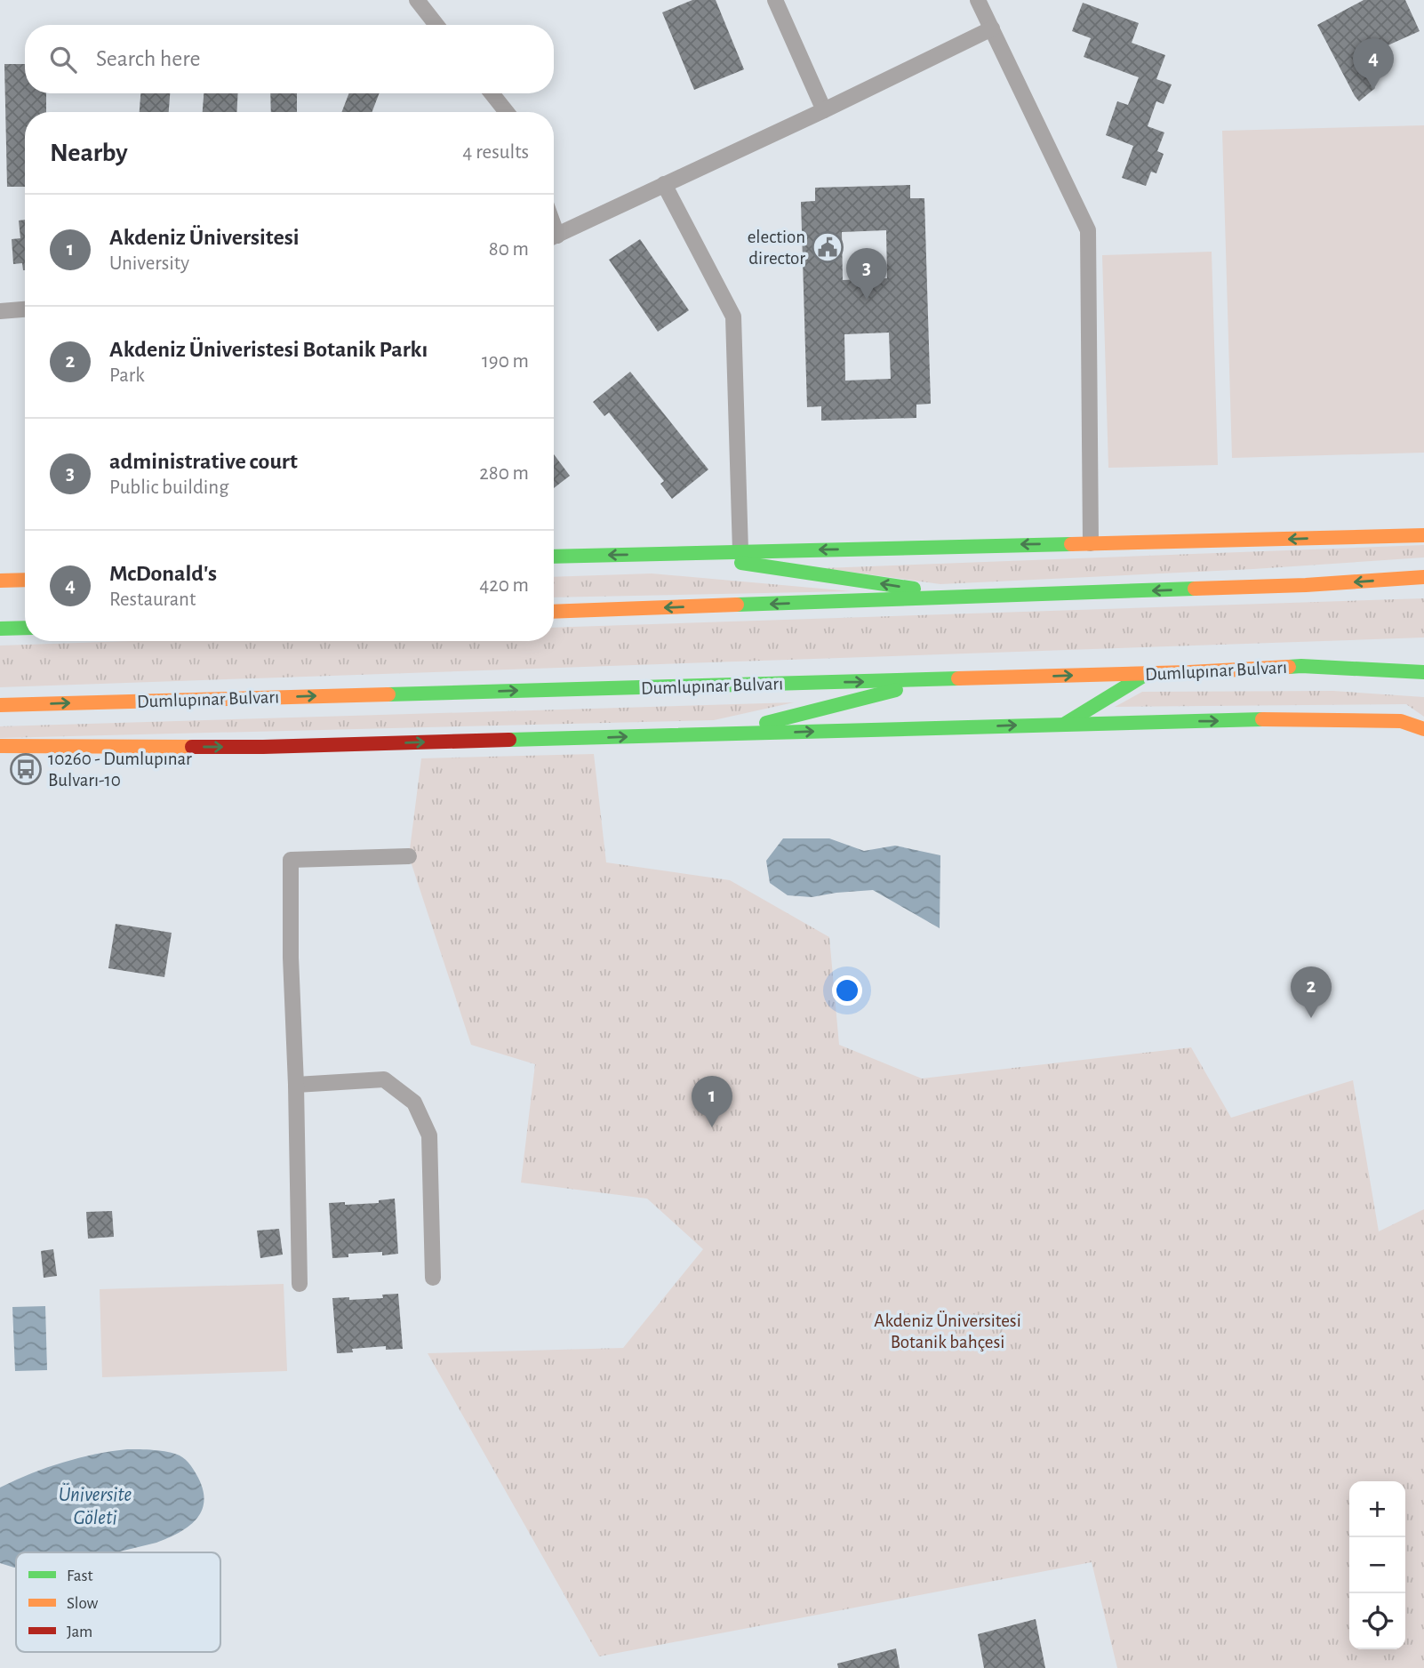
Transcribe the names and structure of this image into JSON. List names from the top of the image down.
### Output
{
  "streets": {
    "main road": ["Dumlupınar Bulvarı"]
  },
  "water": ["Üniversite Göleti"],
  "parks": ["Akdeniz Üniversitesi Botanik bahçesi"],
  "places": {
    "public building": ["election director"],
    "bus stop": ["10260 - Dumlupınar Bulvarı-10"]
  },
  "legend": ["Fast", "Slow", "Jam"],
  "page": {
    "search": "Search here",
    "pins": [
      "4",
      "3",
      "2",
      "1"
    ],
    "heading": ["Nearby", "4 results"],
    "list": [
      {
        "mark": "1",
        "name": "Akdeniz Üniversitesi",
        "note": "University",
        "value": "80 m"
      },
      {
        "mark": "2",
        "name": "Akdeniz Üniveristesi Botanik Parkı",
        "note": "Park",
        "value": "190 m"
      },
      {
        "mark": "3",
        "name": "administrative court",
        "note": "Public building",
        "value": "280 m"
      },
      {
        "mark": "4",
        "name": "McDonald's",
        "note": "Restaurant",
        "value": "420 m"
      }
    ],
    "map_buttons": ["+", "−"]
  }
}
